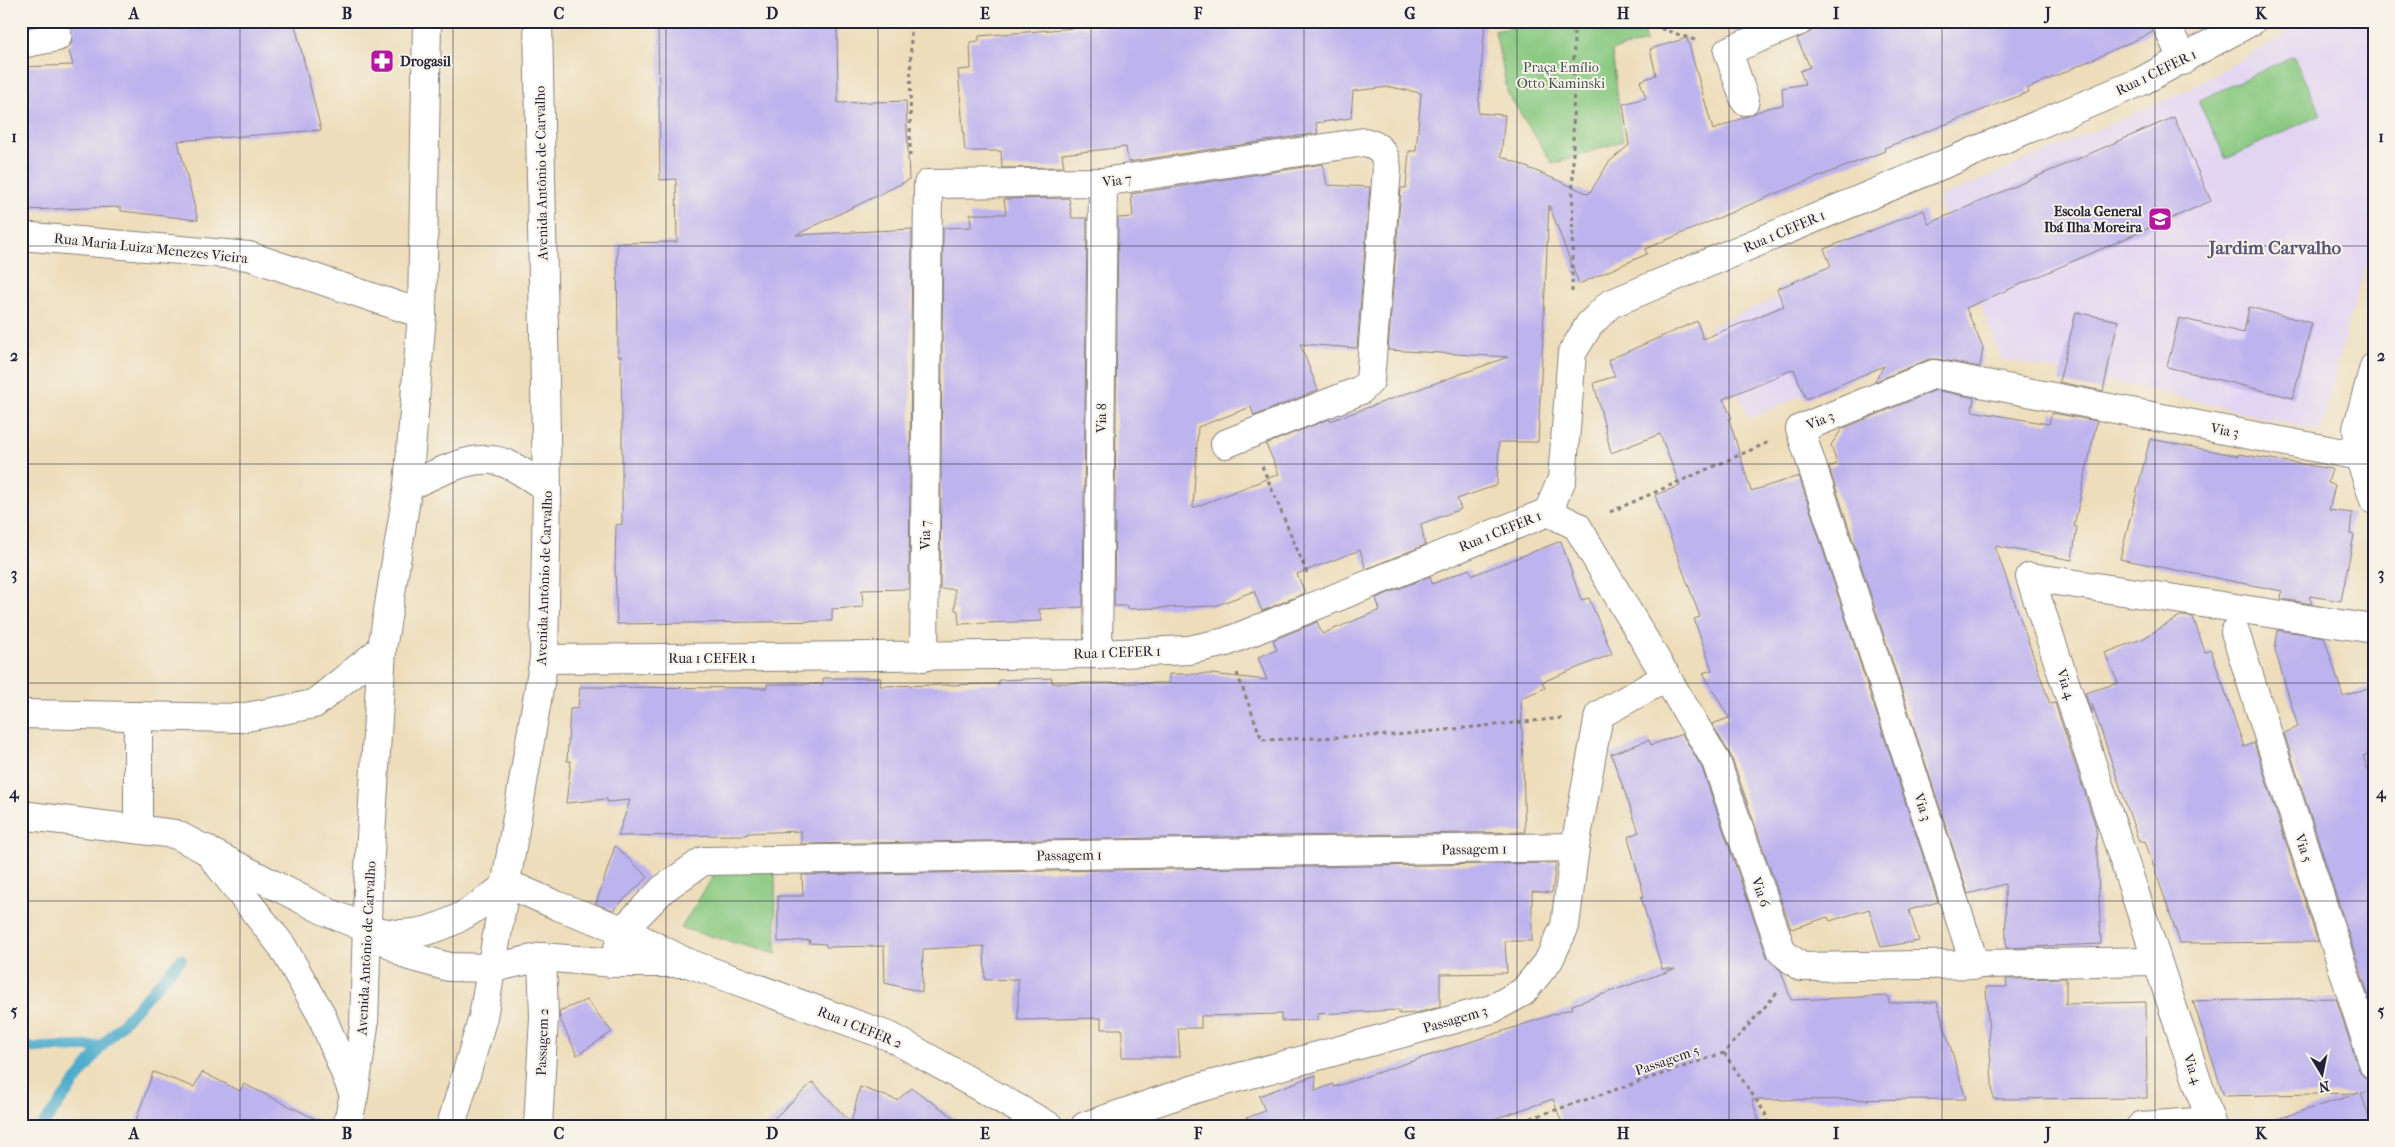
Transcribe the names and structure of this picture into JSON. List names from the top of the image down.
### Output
{
  "streets": {
    "street": [
      "Rua 1 CEFER 1",
      "Avenida Antônio de Carvalho",
      "Via 7",
      "Rua Maria Luiza Menezes Vieira",
      "Via 8",
      "Via 3",
      "Via 4",
      "Via 5",
      "Passagem 1",
      "Via 6",
      "Passagem 3",
      "Rua 1 CEFER 2",
      "Passagem 2"
    ],
    "path": ["Passagem 5"]
  },
  "crossings": [
    ["Rua 1 CEFER 1", "Avenida Antônio de Carvalho"],
    ["Rua 1 CEFER 1", "Via 7"],
    ["Rua 1 CEFER 1", "Via 8"],
    ["Avenida Antônio de Carvalho", "Rua Maria Luiza Menezes Vieira"],
    ["Avenida Antônio de Carvalho", "Rua 1 CEFER 2"],
    ["Via 7", "Via 8"],
    ["Passagem 1", "Passagem 3"],
    ["Passagem 1", "Rua 1 CEFER 2"],
    ["Via 6", "Passagem 5"],
    ["Rua 1 CEFER 2", "Passagem 2"]
  ],
  "districts": ["Jardim Carvalho"],
  "parks": ["Praça Emílio Otto Kaminski"],
  "places": {
    "pharmacy": ["Drogasil"],
    "school or university": ["Escola General Ibá Ilha Moreira"]
  },
  "north": "bottom",
  "grid": {
    "columns": [
      "A",
      "B",
      "C",
      "D",
      "E",
      "F",
      "G",
      "H",
      "I",
      "J",
      "K"
    ],
    "rows": [
      "1",
      "2",
      "3",
      "4",
      "5"
    ]
  }
}
